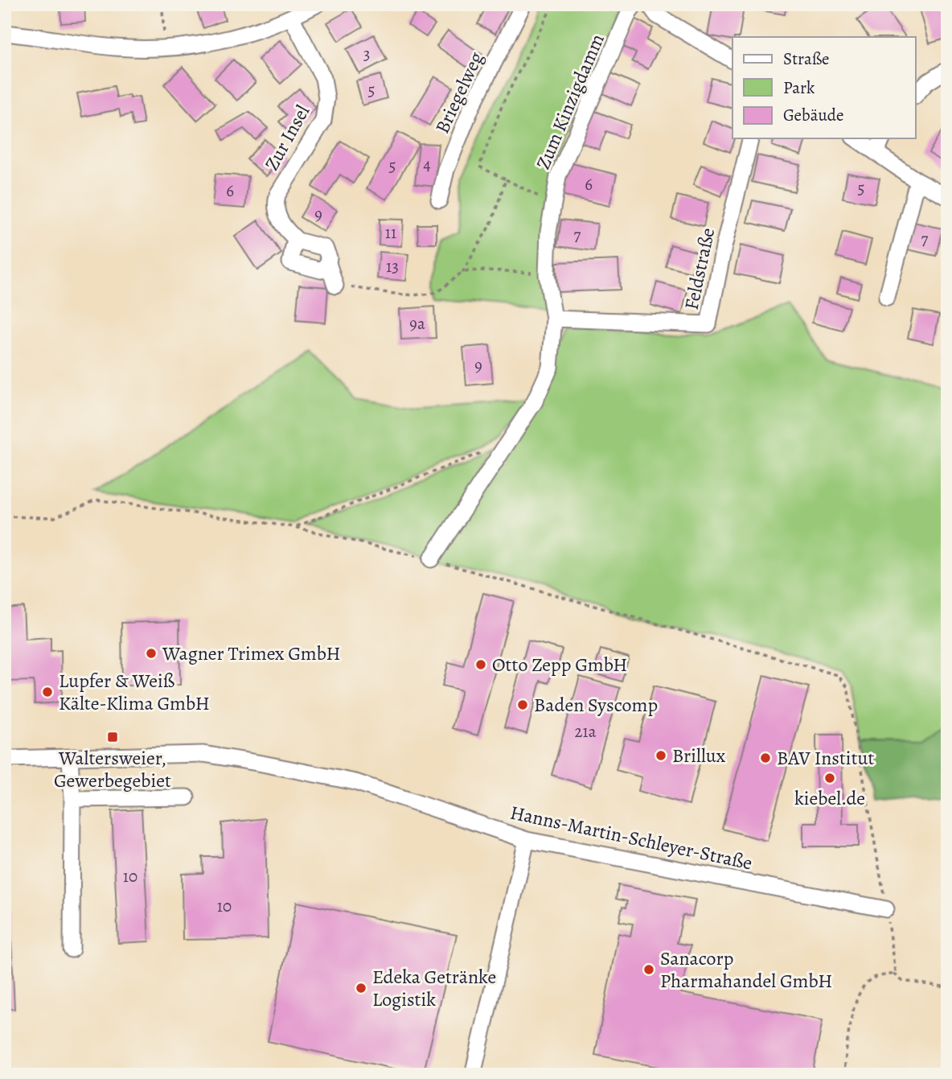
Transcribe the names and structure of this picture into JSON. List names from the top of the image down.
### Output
{
  "streets": {
    "street": [
      "Briegelweg",
      "Zum Kinzigdamm",
      "Zur Insel",
      "Feldstraße",
      "Hanns-Martin-Schleyer-Straße"
    ]
  },
  "crossings": [
    ["Zum Kinzigdamm", "Feldstraße"]
  ],
  "places": {
    "other": [
      "Wagner Trimex GmbH",
      "Otto Zepp GmbH",
      "Lupfer & Weiß Kälte-Klima GmbH",
      "Baden Syscomp",
      "Brillux",
      "BAV Institut",
      "kiebel.de",
      "Sanacorp Pharmahandel GmbH",
      "Edeka Getränke Logistik"
    ],
    "transit": ["Waltersweier, Gewerbegebiet"]
  },
  "house_numbers": [
    "3",
    "5",
    "4",
    "5",
    "6",
    "5",
    "6",
    "9",
    "11",
    "7",
    "7",
    "13",
    "9a",
    "9",
    "21a",
    "10",
    "10"
  ],
  "legend": ["Straße", "Park", "Gebäude"]
}
